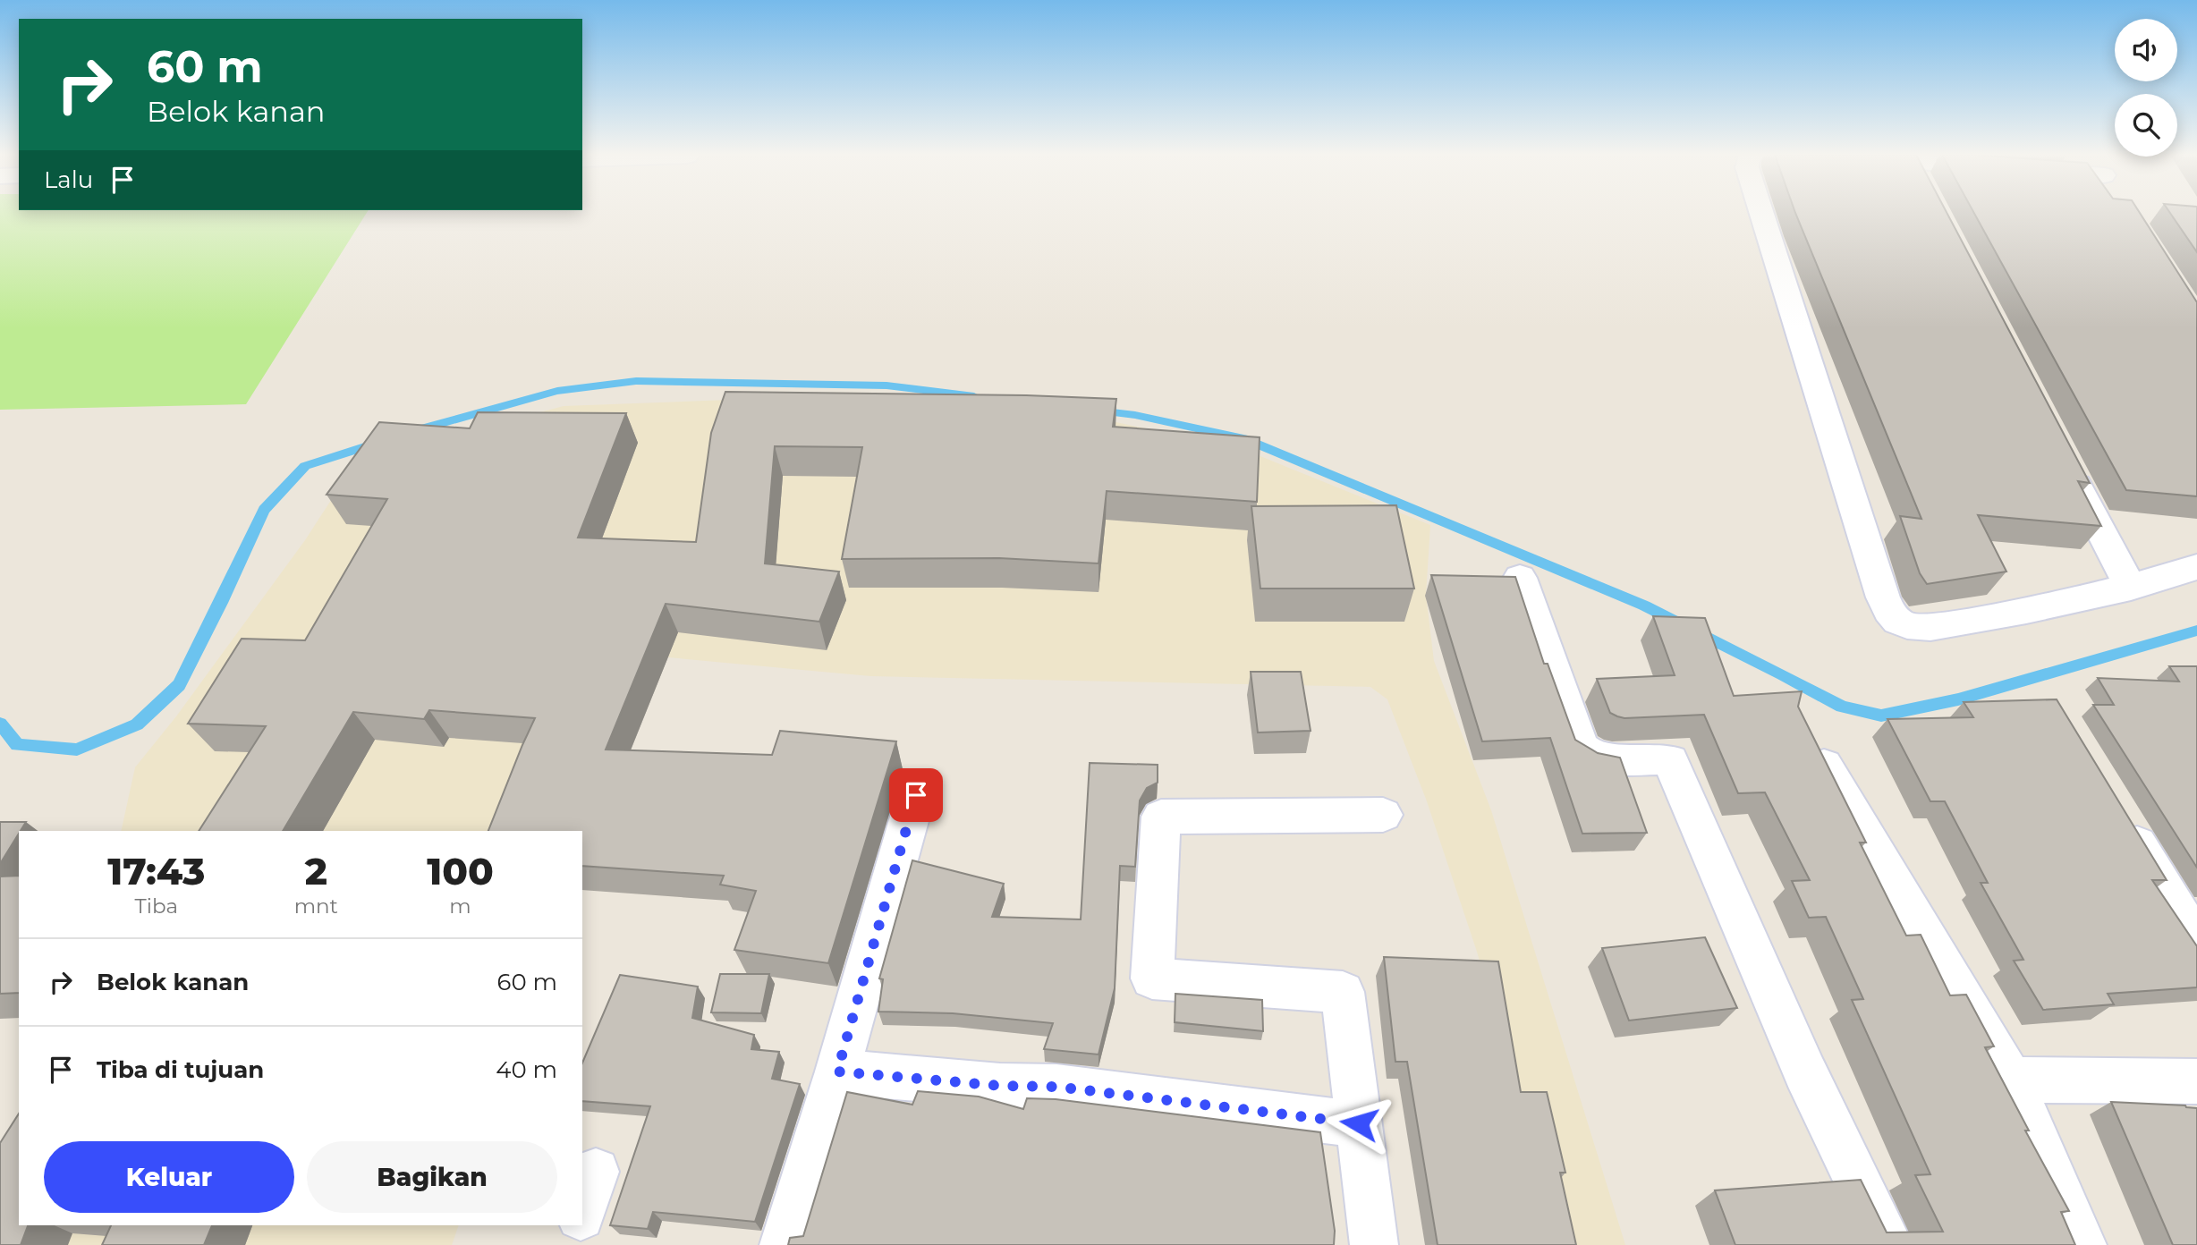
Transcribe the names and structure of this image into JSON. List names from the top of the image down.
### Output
{
  "page": {
    "turn": ["60 m", "Belok kanan"],
    "then": "Lalu",
    "eta": [
      "17:43",
      "Tiba",
      "2",
      "mnt",
      "100",
      "m"
    ],
    "list": [
      {
        "name": "Belok kanan",
        "value": "60 m"
      },
      {
        "name": "Tiba di tujuan",
        "value": "40 m"
      }
    ],
    "buttons": ["Keluar", "Bagikan"]
  }
}
